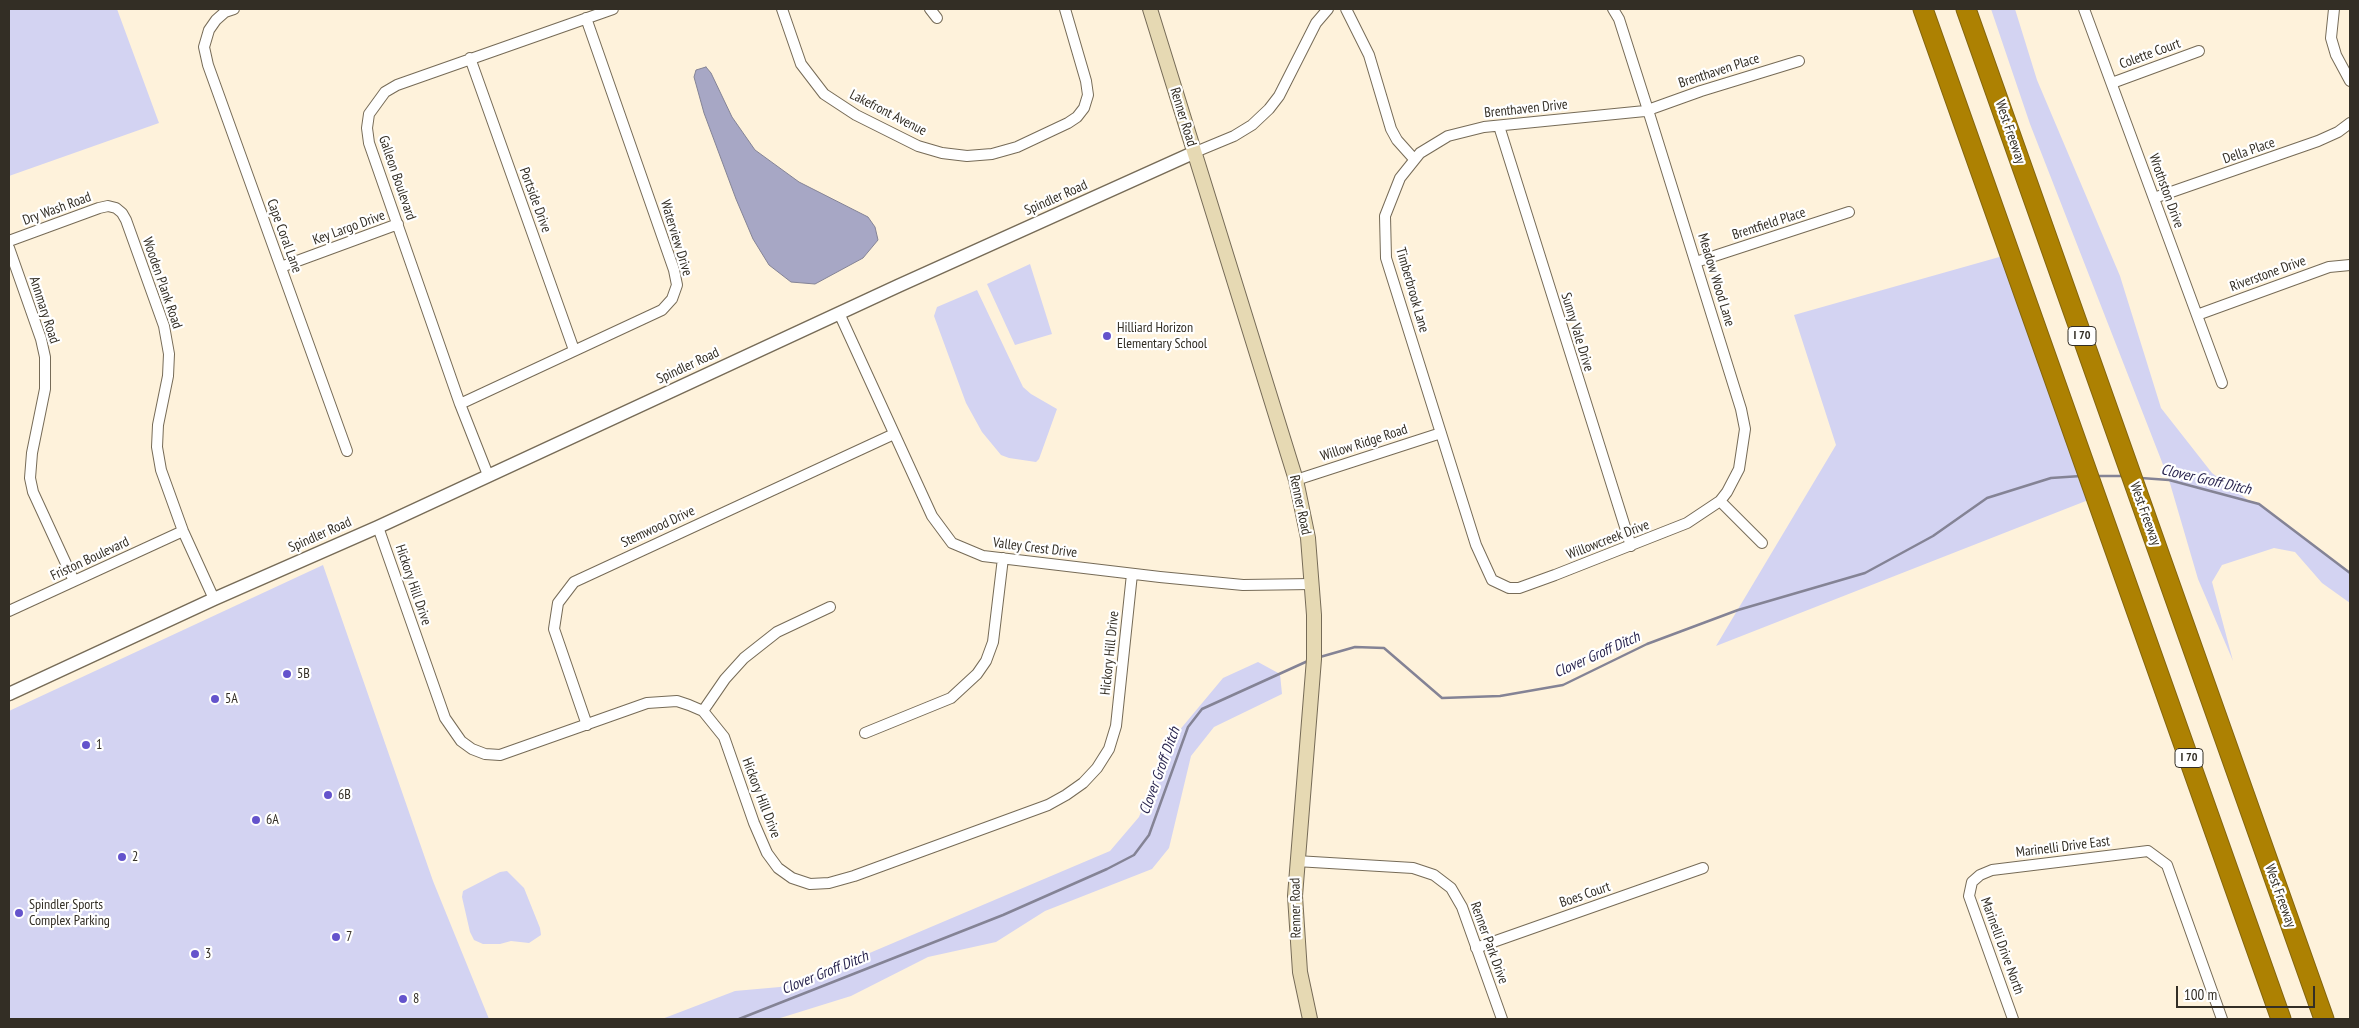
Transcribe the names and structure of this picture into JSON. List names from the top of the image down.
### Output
{
  "streets": {
    "highway": ["West Freeway", "I 70"],
    "main road": ["Renner Road"],
    "street": [
      "Colette Court",
      "Brenthaven Place",
      "Brenthaven Drive",
      "Lakefront Avenue",
      "Della Place",
      "Galleon Boulevard",
      "Wrothston Drive",
      "Spindler Road",
      "Portside Drive",
      "Dry Wash Road",
      "Brentfield Place",
      "Key Largo Drive",
      "Cape Coral Lane",
      "Waterview Drive",
      "Riverstone Drive",
      "Meadow Wood Lane",
      "Wooden Plank Road",
      "Timberbrook Lane",
      "Annmary Road",
      "Sunny Vale Drive",
      "Willow Ridge Road",
      "Stemwood Drive",
      "Willowcreek Drive",
      "Valley Crest Drive",
      "Friston Boulevard",
      "Hickory Hill Drive",
      "Marinelli Drive East",
      "Boes Court",
      "Renner Park Drive",
      "Marinelli Drive North"
    ]
  },
  "crossings": [
    ["Colette Court", "Wrothston Drive"],
    ["Brenthaven Place", "Brenthaven Drive"],
    ["Brenthaven Place", "Meadow Wood Lane"],
    ["Brenthaven Drive", "Meadow Wood Lane"],
    ["Brenthaven Drive", "Timberbrook Lane"],
    ["Brenthaven Drive", "Sunny Vale Drive"],
    ["Renner Road", "Spindler Road"],
    ["Renner Road", "Willow Ridge Road"],
    ["Renner Road", "Valley Crest Drive"],
    ["Renner Road", "Renner Park Drive"],
    ["Della Place", "Wrothston Drive"],
    ["Galleon Boulevard", "Spindler Road"],
    ["Galleon Boulevard", "Portside Drive"],
    ["Galleon Boulevard", "Key Largo Drive"],
    ["Galleon Boulevard", "Waterview Drive"],
    ["Wrothston Drive", "Riverstone Drive"],
    ["Spindler Road", "Wooden Plank Road"],
    ["Spindler Road", "Valley Crest Drive"],
    ["Spindler Road", "Hickory Hill Drive"],
    ["Portside Drive", "Waterview Drive"],
    ["Dry Wash Road", "Wooden Plank Road"],
    ["Brentfield Place", "Meadow Wood Lane"],
    ["Key Largo Drive", "Cape Coral Lane"],
    ["Meadow Wood Lane", "Willowcreek Drive"],
    ["Wooden Plank Road", "Friston Boulevard"],
    ["Timberbrook Lane", "Willow Ridge Road"],
    ["Timberbrook Lane", "Willowcreek Drive"],
    ["Annmary Road", "Friston Boulevard"],
    ["Sunny Vale Drive", "Willowcreek Drive"],
    ["Stemwood Drive", "Valley Crest Drive"],
    ["Stemwood Drive", "Hickory Hill Drive"],
    ["Valley Crest Drive", "Hickory Hill Drive"],
    ["Marinelli Drive East", "Marinelli Drive North"],
    ["Boes Court", "Renner Park Drive"]
  ],
  "water": ["Clover Groff Ditch"],
  "places": [
    "Hilliard Horizon Elementary School",
    "5B",
    "5A",
    "1",
    "6B",
    "6A",
    "2",
    "Spindler Sports Complex Parking",
    "7",
    "3",
    "8"
  ],
  "scale_bar": "100 m"
}
